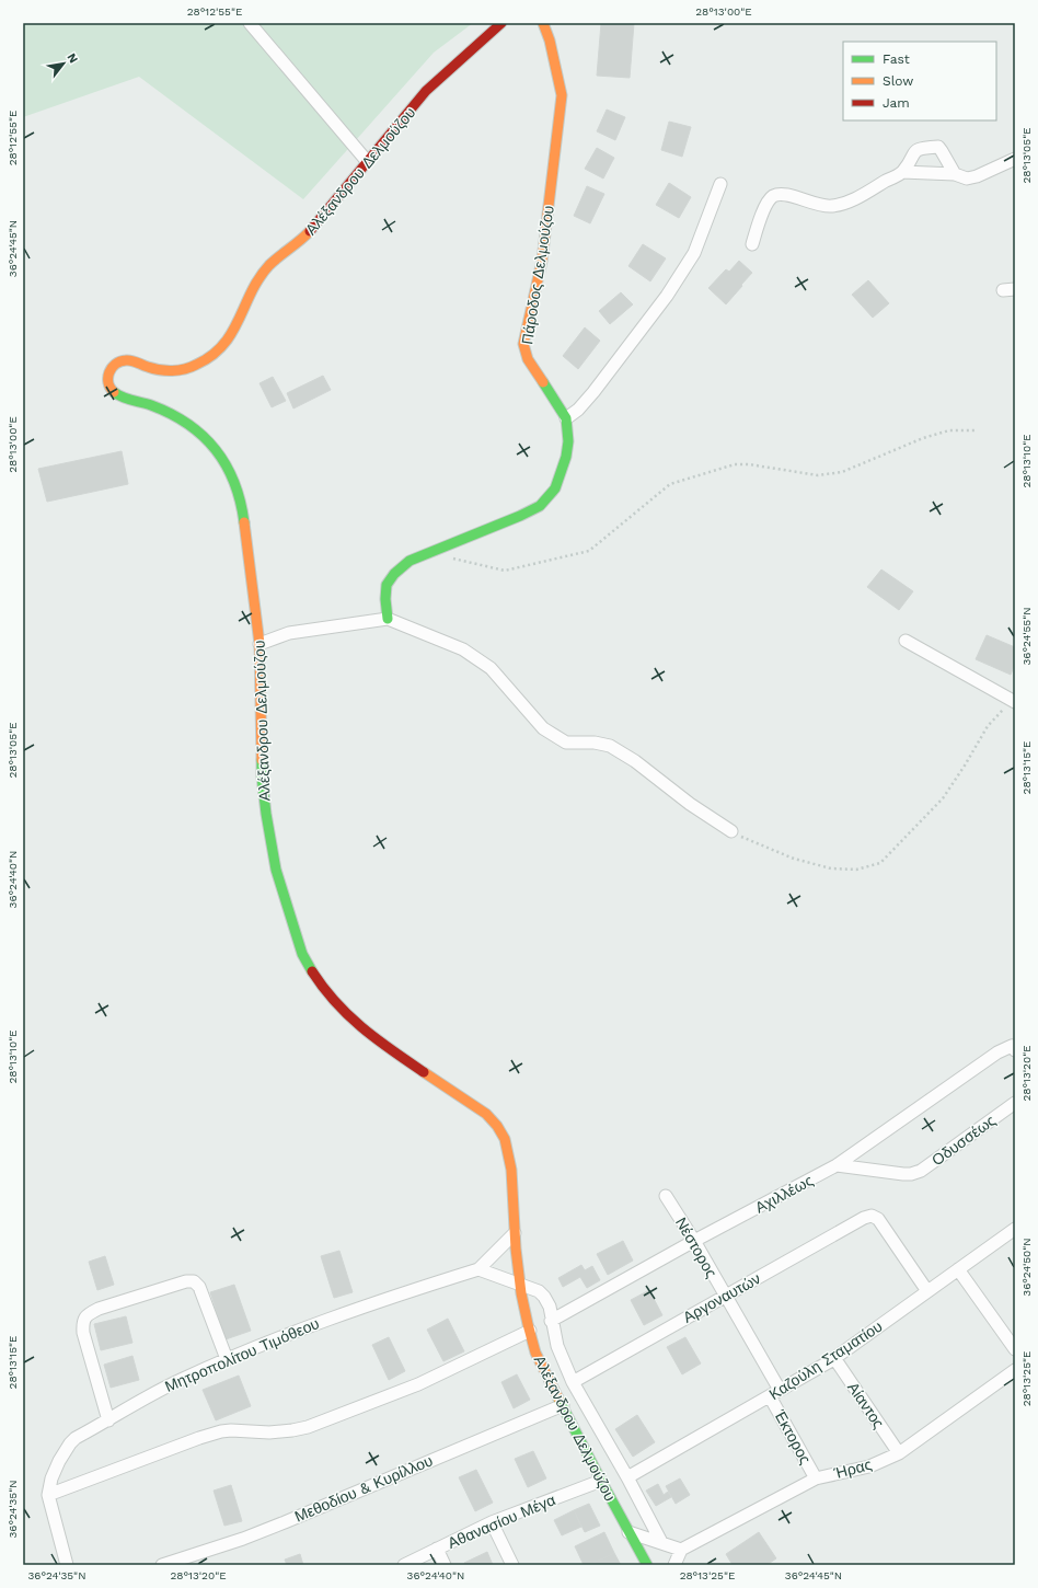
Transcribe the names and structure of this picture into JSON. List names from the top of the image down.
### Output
{
  "streets": {
    "street": [
      "Αλέξανδρου Δελμούζου",
      "Πάροδος Δελμούζου",
      "Οδυσσέως",
      "Αχιλλέως",
      "Νέστορος",
      "Αργοναυτών",
      "Μητροπολίτου Τιμόθεου",
      "Καζούλη Σταματίου",
      "Αίαντος",
      "Έκτορος",
      "Ήρας",
      "Μεθοδίου & Κυρίλλου",
      "Αθανασίου Μέγα"
    ]
  },
  "crossings": [
    ["Αλέξανδρου Δελμούζου", "Αχιλλέως"],
    ["Αλέξανδρου Δελμούζου", "Αργοναυτών"],
    ["Αλέξανδρου Δελμούζου", "Καζούλη Σταματίου"],
    ["Αλέξανδρου Δελμούζου", "Μεθοδίου & Κυρίλλου"],
    ["Αλέξανδρου Δελμούζου", "Αθανασίου Μέγα"],
    ["Οδυσσέως", "Αχιλλέως"],
    ["Αχιλλέως", "Νέστορος"],
    ["Νέστορος", "Αργοναυτών"],
    ["Νέστορος", "Καζούλη Σταματίου"],
    ["Νέστορος", "Έκτορος"],
    ["Αργοναυτών", "Καζούλη Σταματίου"],
    ["Καζούλη Σταματίου", "Αίαντος"],
    ["Καζούλη Σταματίου", "Έκτορος"],
    ["Αίαντος", "Ήρας"],
    ["Έκτορος", "Ήρας"]
  ],
  "legend": ["Fast", "Slow", "Jam"],
  "north": "top right",
  "coordinates": [
    "28°12'55\"E",
    "28°13'00\"E",
    "28°13'05\"E",
    "36°24'45\"N",
    "28°13'10\"E",
    "36°24'55\"N",
    "28°13'15\"E",
    "36°24'40\"N",
    "28°13'20\"E",
    "36°24'50\"N",
    "28°13'25\"E",
    "36°24'35\"N"
  ]
}
